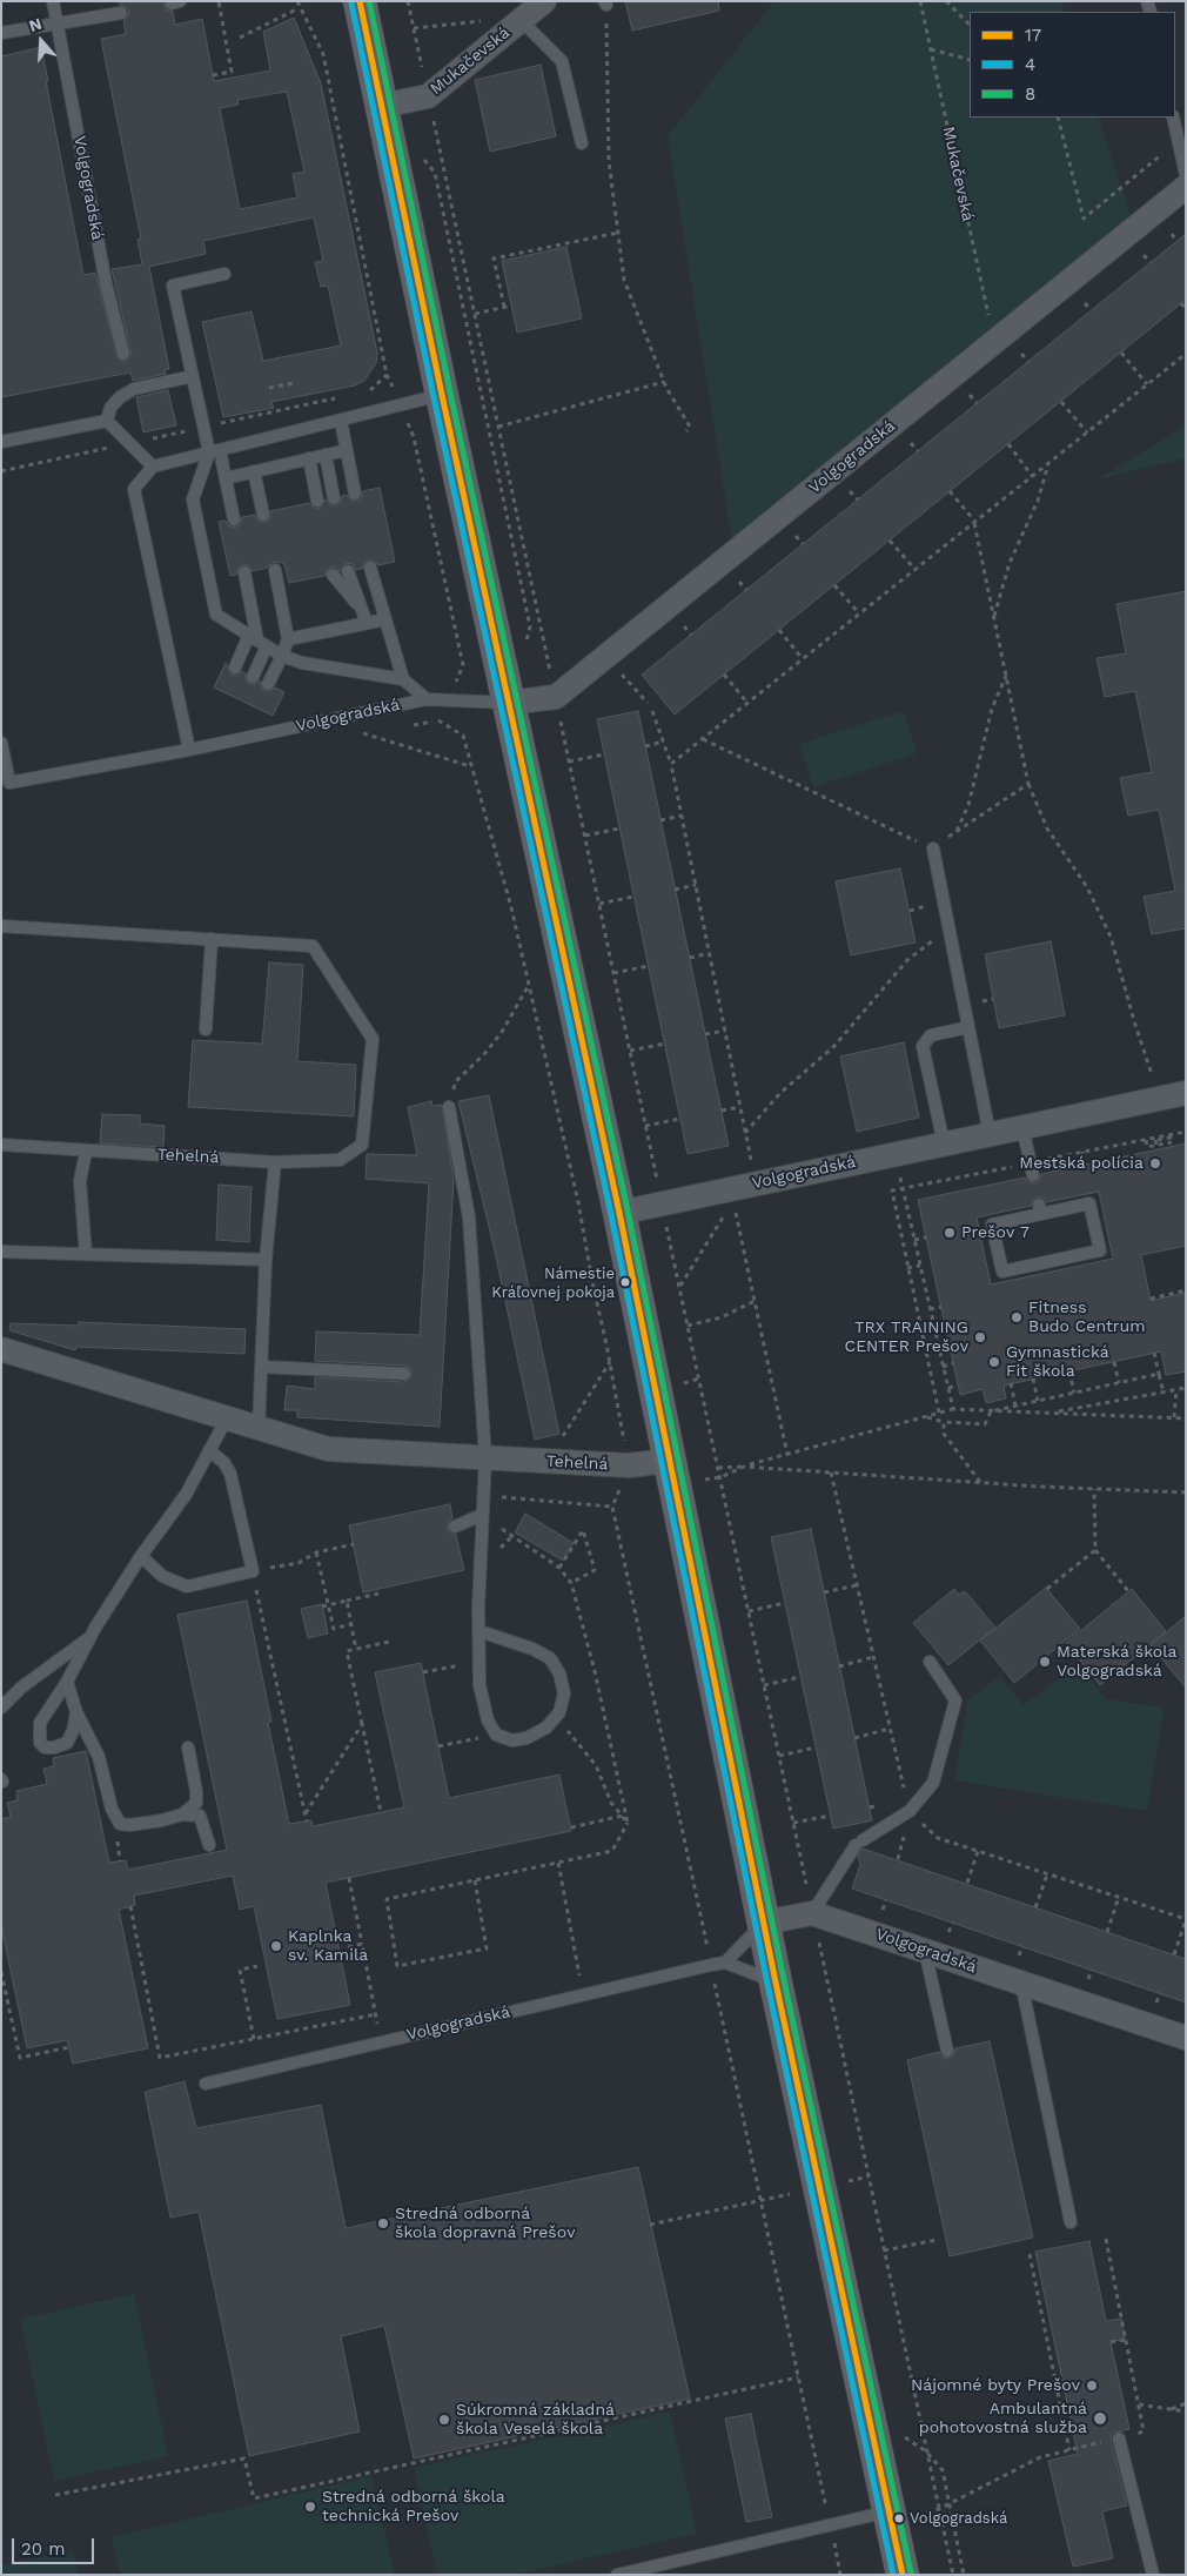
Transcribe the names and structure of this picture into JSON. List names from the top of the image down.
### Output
{
  "streets": {
    "street": ["Mukačevská", "Volgogradská", "Tehelná"]
  },
  "crossings": [
    ["Mukačevská", "Volgogradská"]
  ],
  "places": [
    "Mestská polícia",
    "Prešov 7",
    "Námestie Kráľovnej pokoja",
    "Fitness Budo Centrum",
    "TRX TRAINING CENTER Prešov",
    "Gymnastická Fit škola",
    "Materská škola Volgogradská",
    "Kaplnka sv. Kamila",
    "Stredná odborná škola dopravná Prešov",
    "Nájomné byty Prešov",
    "Ambulantná pohotovostná služba",
    "Súkromná základná škola Veselá škola",
    "Stredná odborná škola technická Prešov",
    "Volgogradská"
  ],
  "lines": ["transit line 17", "transit line 8", "transit line 4"],
  "legend": ["17", "4", "8"],
  "scale_bar": "20 m",
  "north": "top"
}
